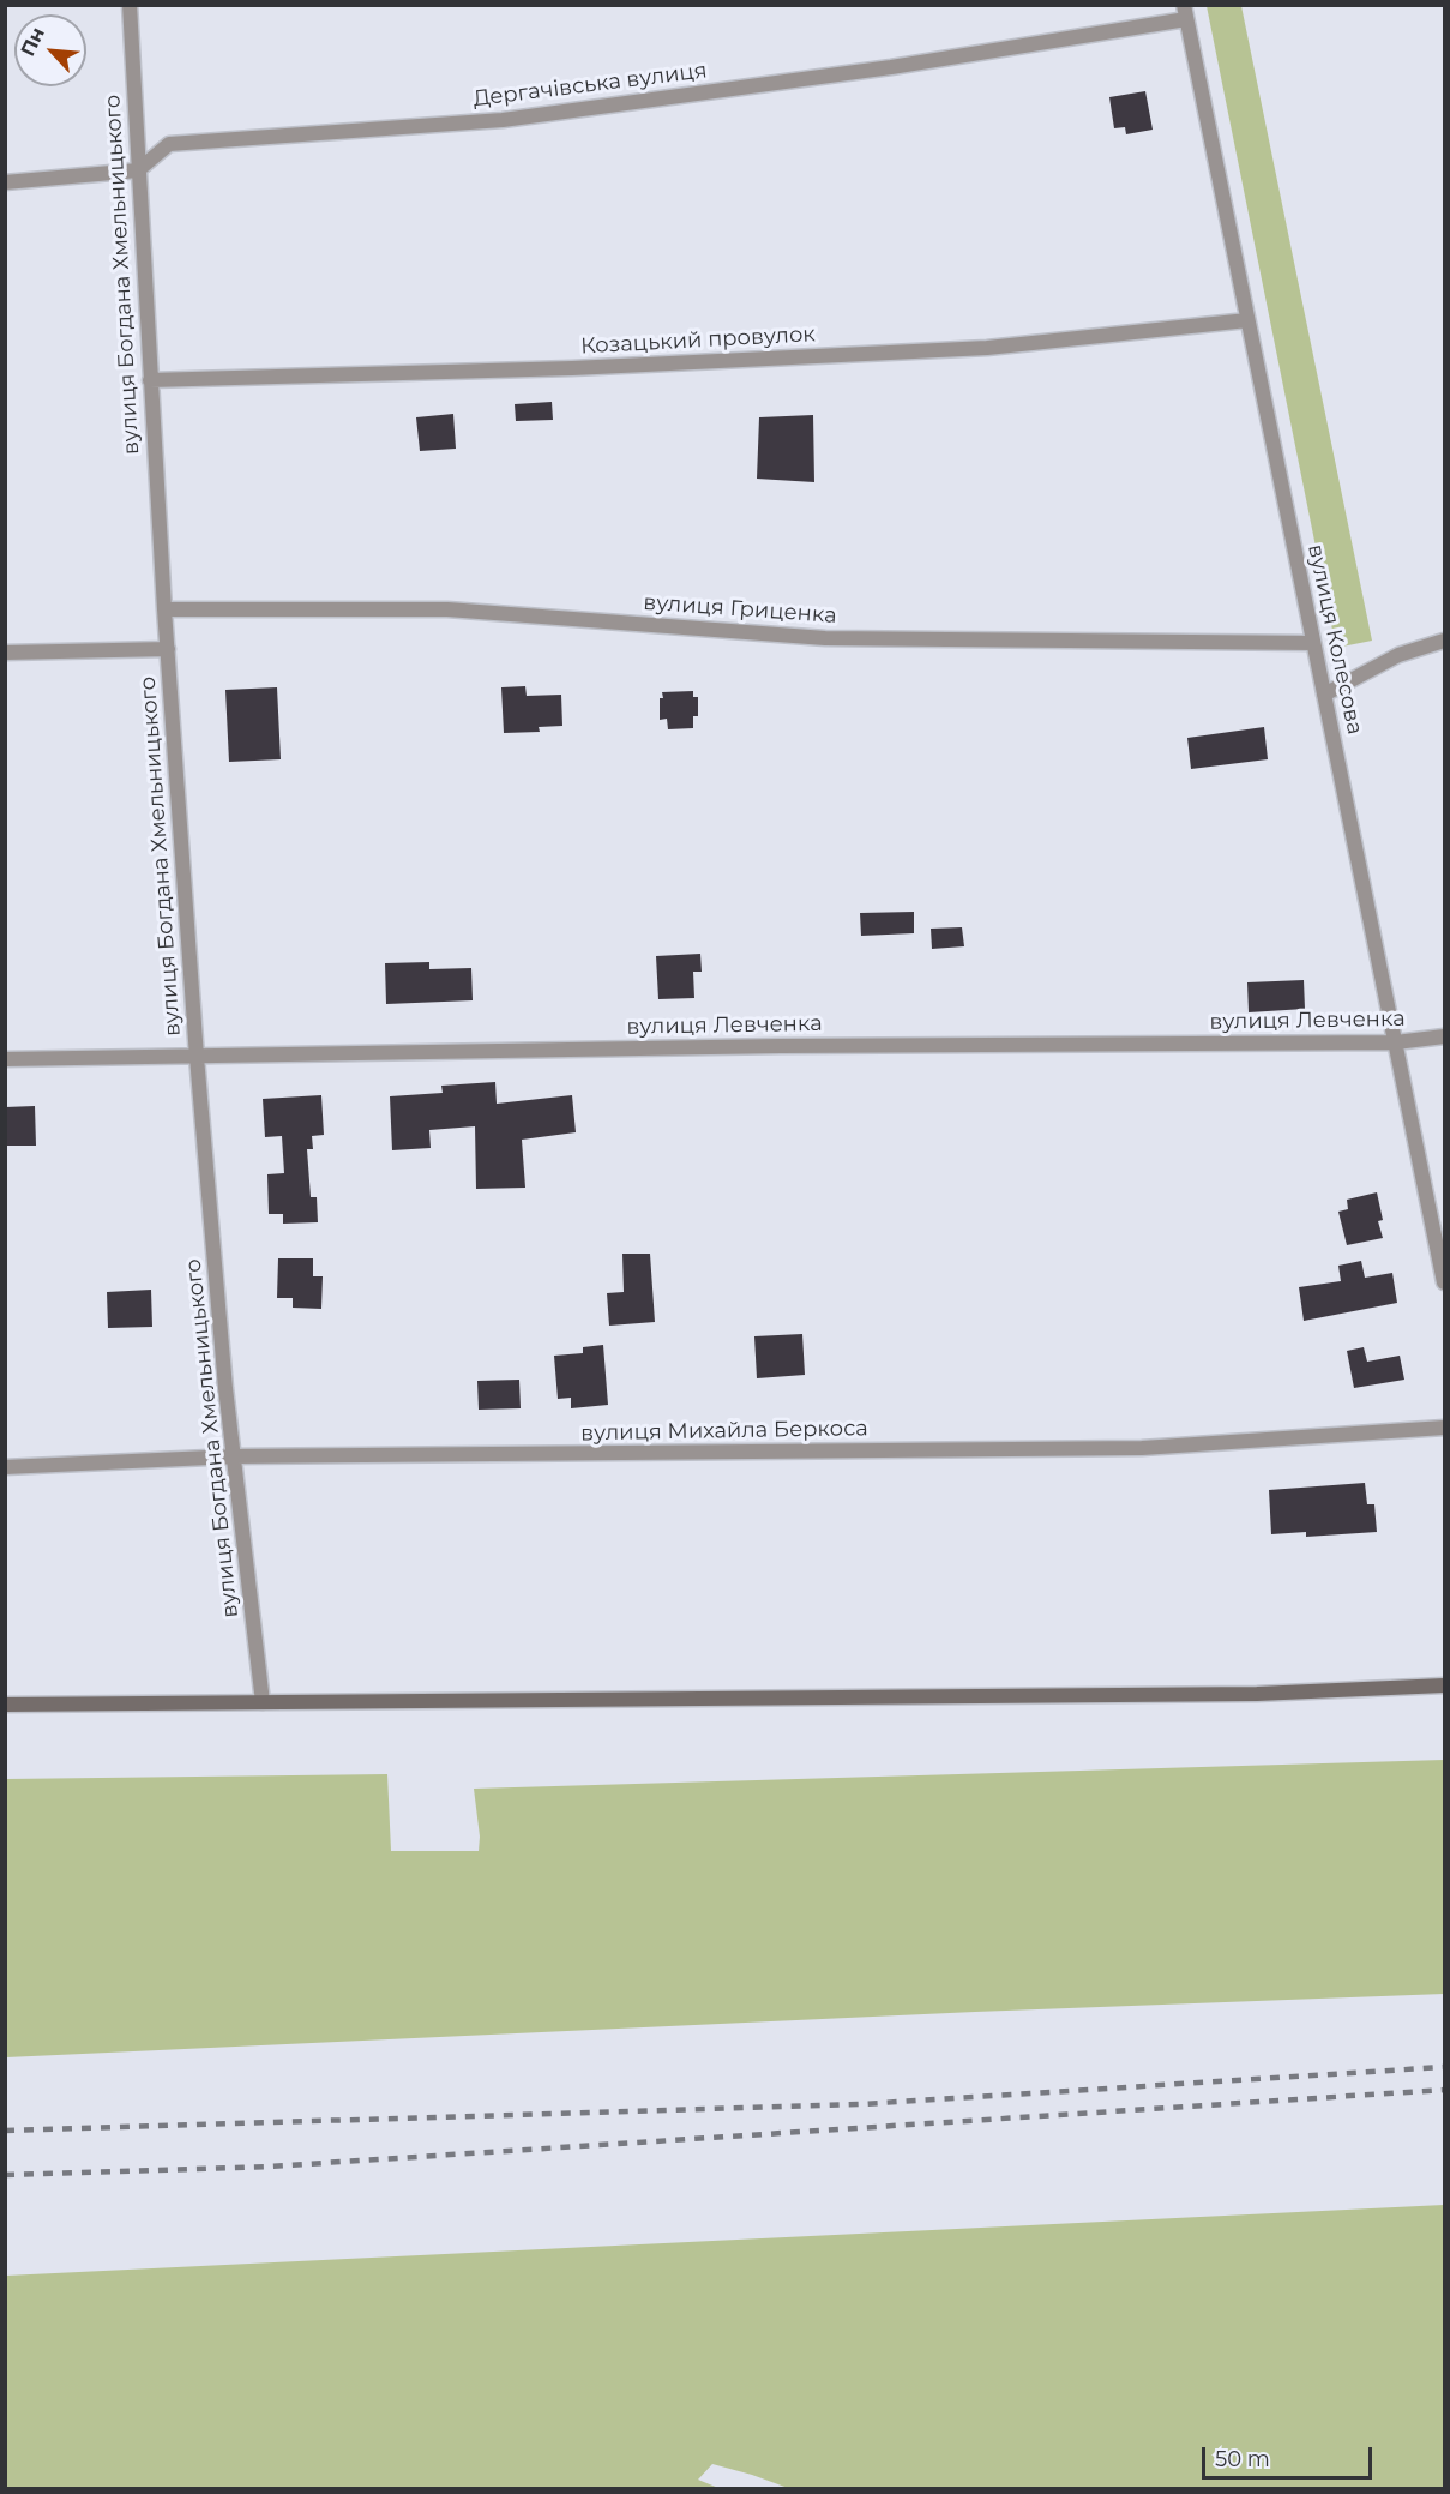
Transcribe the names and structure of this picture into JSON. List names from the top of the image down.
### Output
{
  "streets": {
    "street": [
      "Дергачівська вулиця",
      "вулиця Богдана Хмельницького",
      "Козацький провулок",
      "вулиця Гриценка",
      "вулиця Колесова",
      "вулиця Левченка",
      "вулиця Михайла Беркоса"
    ]
  },
  "crossings": [
    ["Дергачівська вулиця", "вулиця Богдана Хмельницького"],
    ["Дергачівська вулиця", "вулиця Колесова"],
    ["вулиця Богдана Хмельницького", "Козацький провулок"],
    ["вулиця Богдана Хмельницького", "вулиця Гриценка"],
    ["вулиця Богдана Хмельницького", "вулиця Левченка"],
    ["вулиця Богдана Хмельницького", "вулиця Михайла Беркоса"],
    ["Козацький провулок", "вулиця Колесова"],
    ["вулиця Гриценка", "вулиця Колесова"],
    ["вулиця Колесова", "вулиця Левченка"]
  ],
  "scale_bar": "50 m",
  "north": "top left"
}
